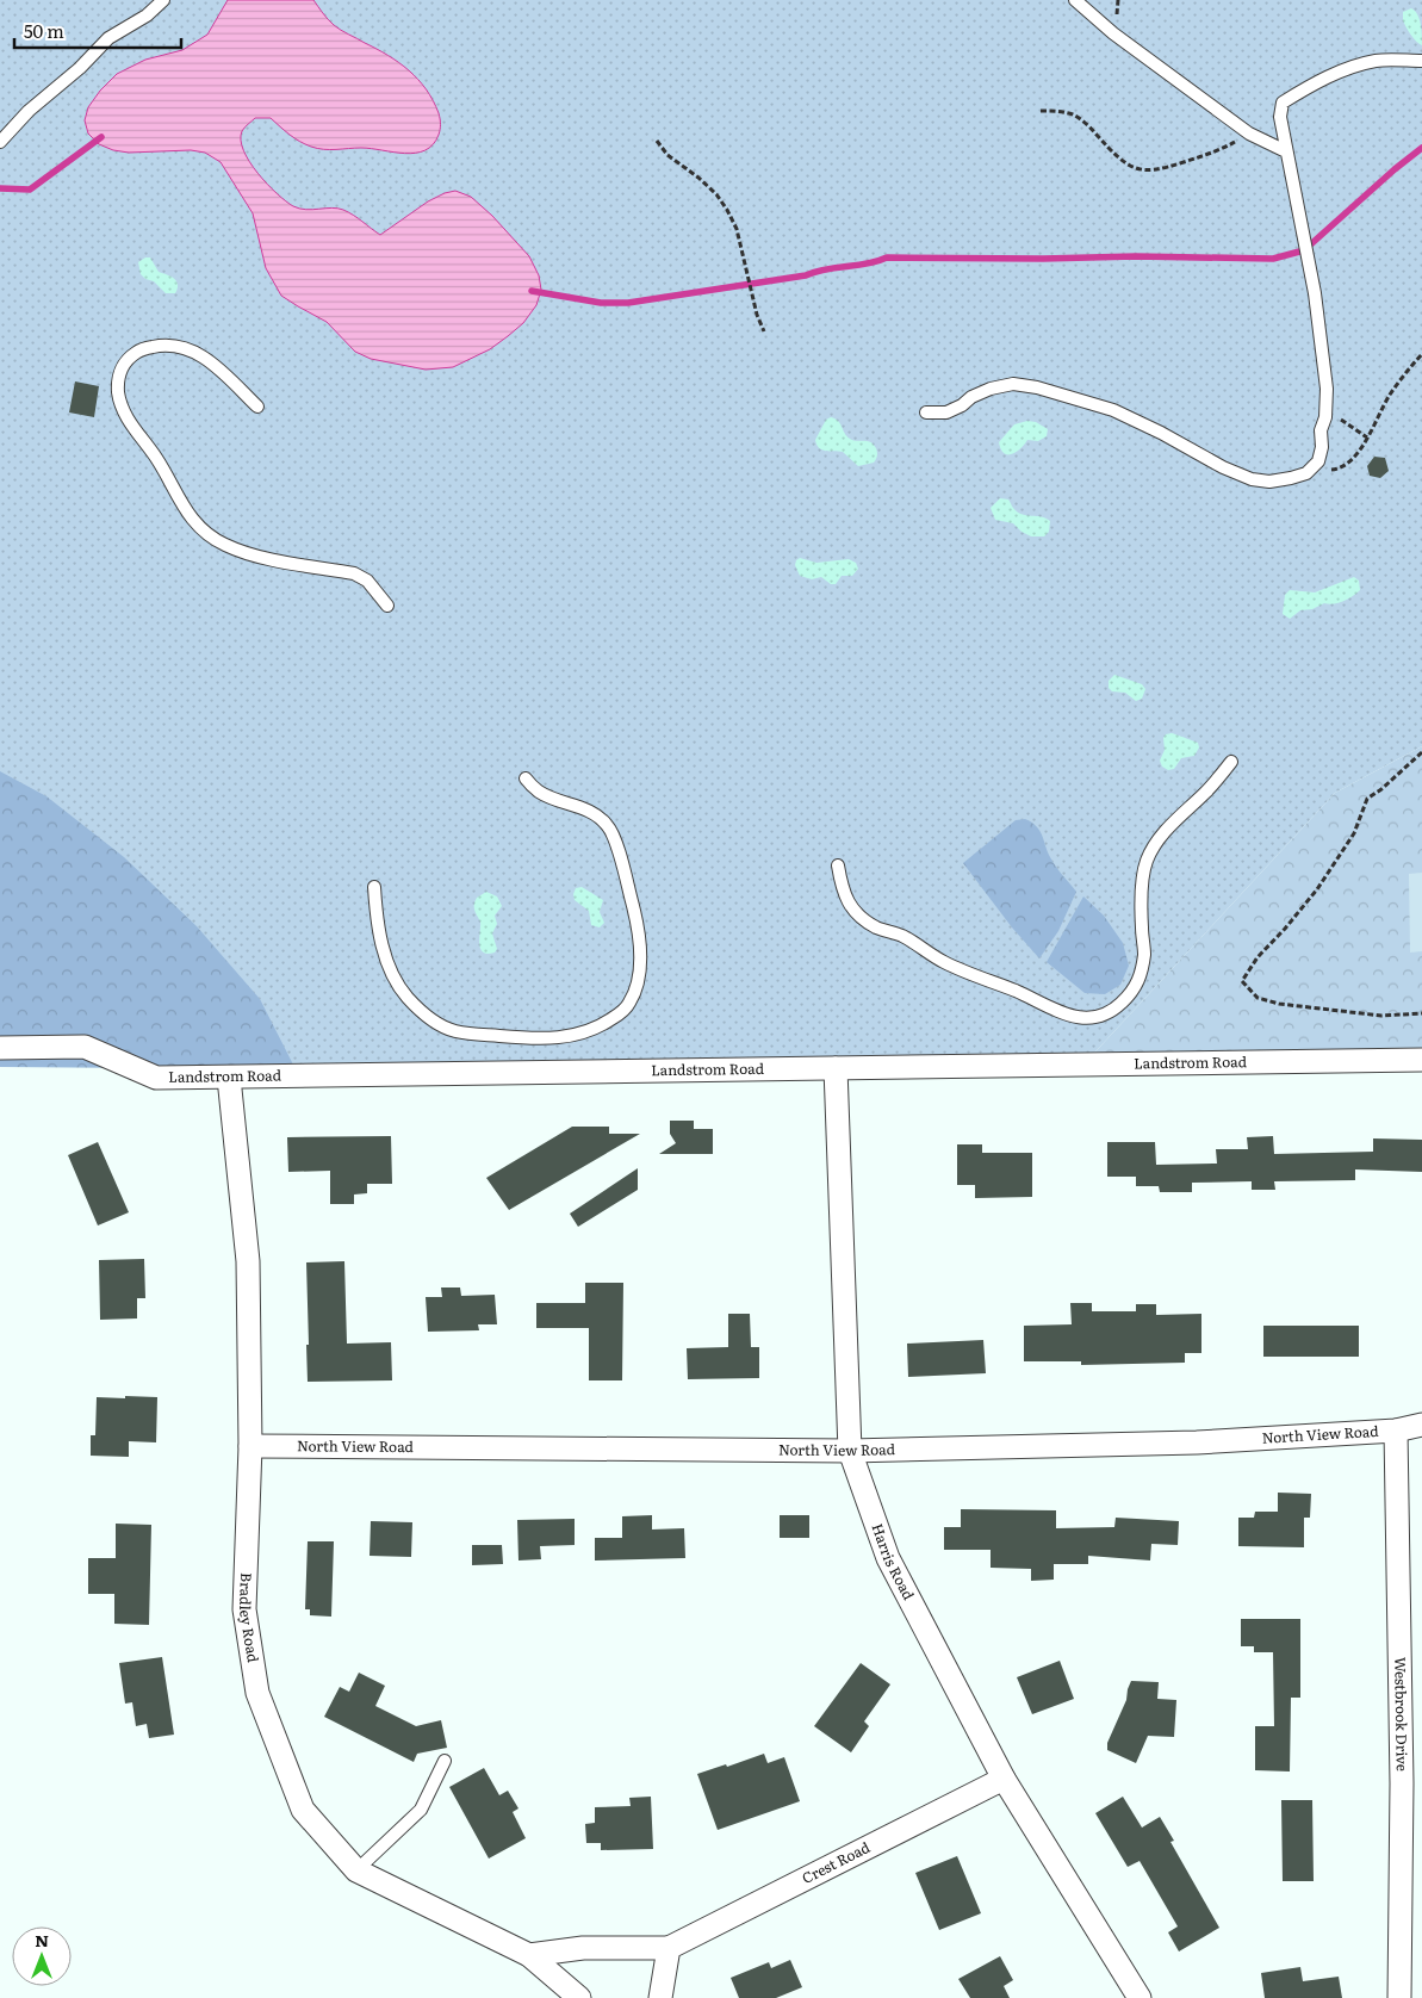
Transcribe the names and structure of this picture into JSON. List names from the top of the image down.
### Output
{
  "streets": {
    "street": [
      "Landstrom Road",
      "North View Road",
      "Harris Road",
      "Bradley Road",
      "Westbrook Drive",
      "Crest Road"
    ]
  },
  "crossings": [
    ["Landstrom Road", "Harris Road"],
    ["Landstrom Road", "Bradley Road"],
    ["North View Road", "Harris Road"],
    ["North View Road", "Bradley Road"],
    ["North View Road", "Westbrook Drive"],
    ["Harris Road", "Crest Road"],
    ["Bradley Road", "Crest Road"]
  ],
  "scale_bar": "50 m",
  "north": "top"
}
